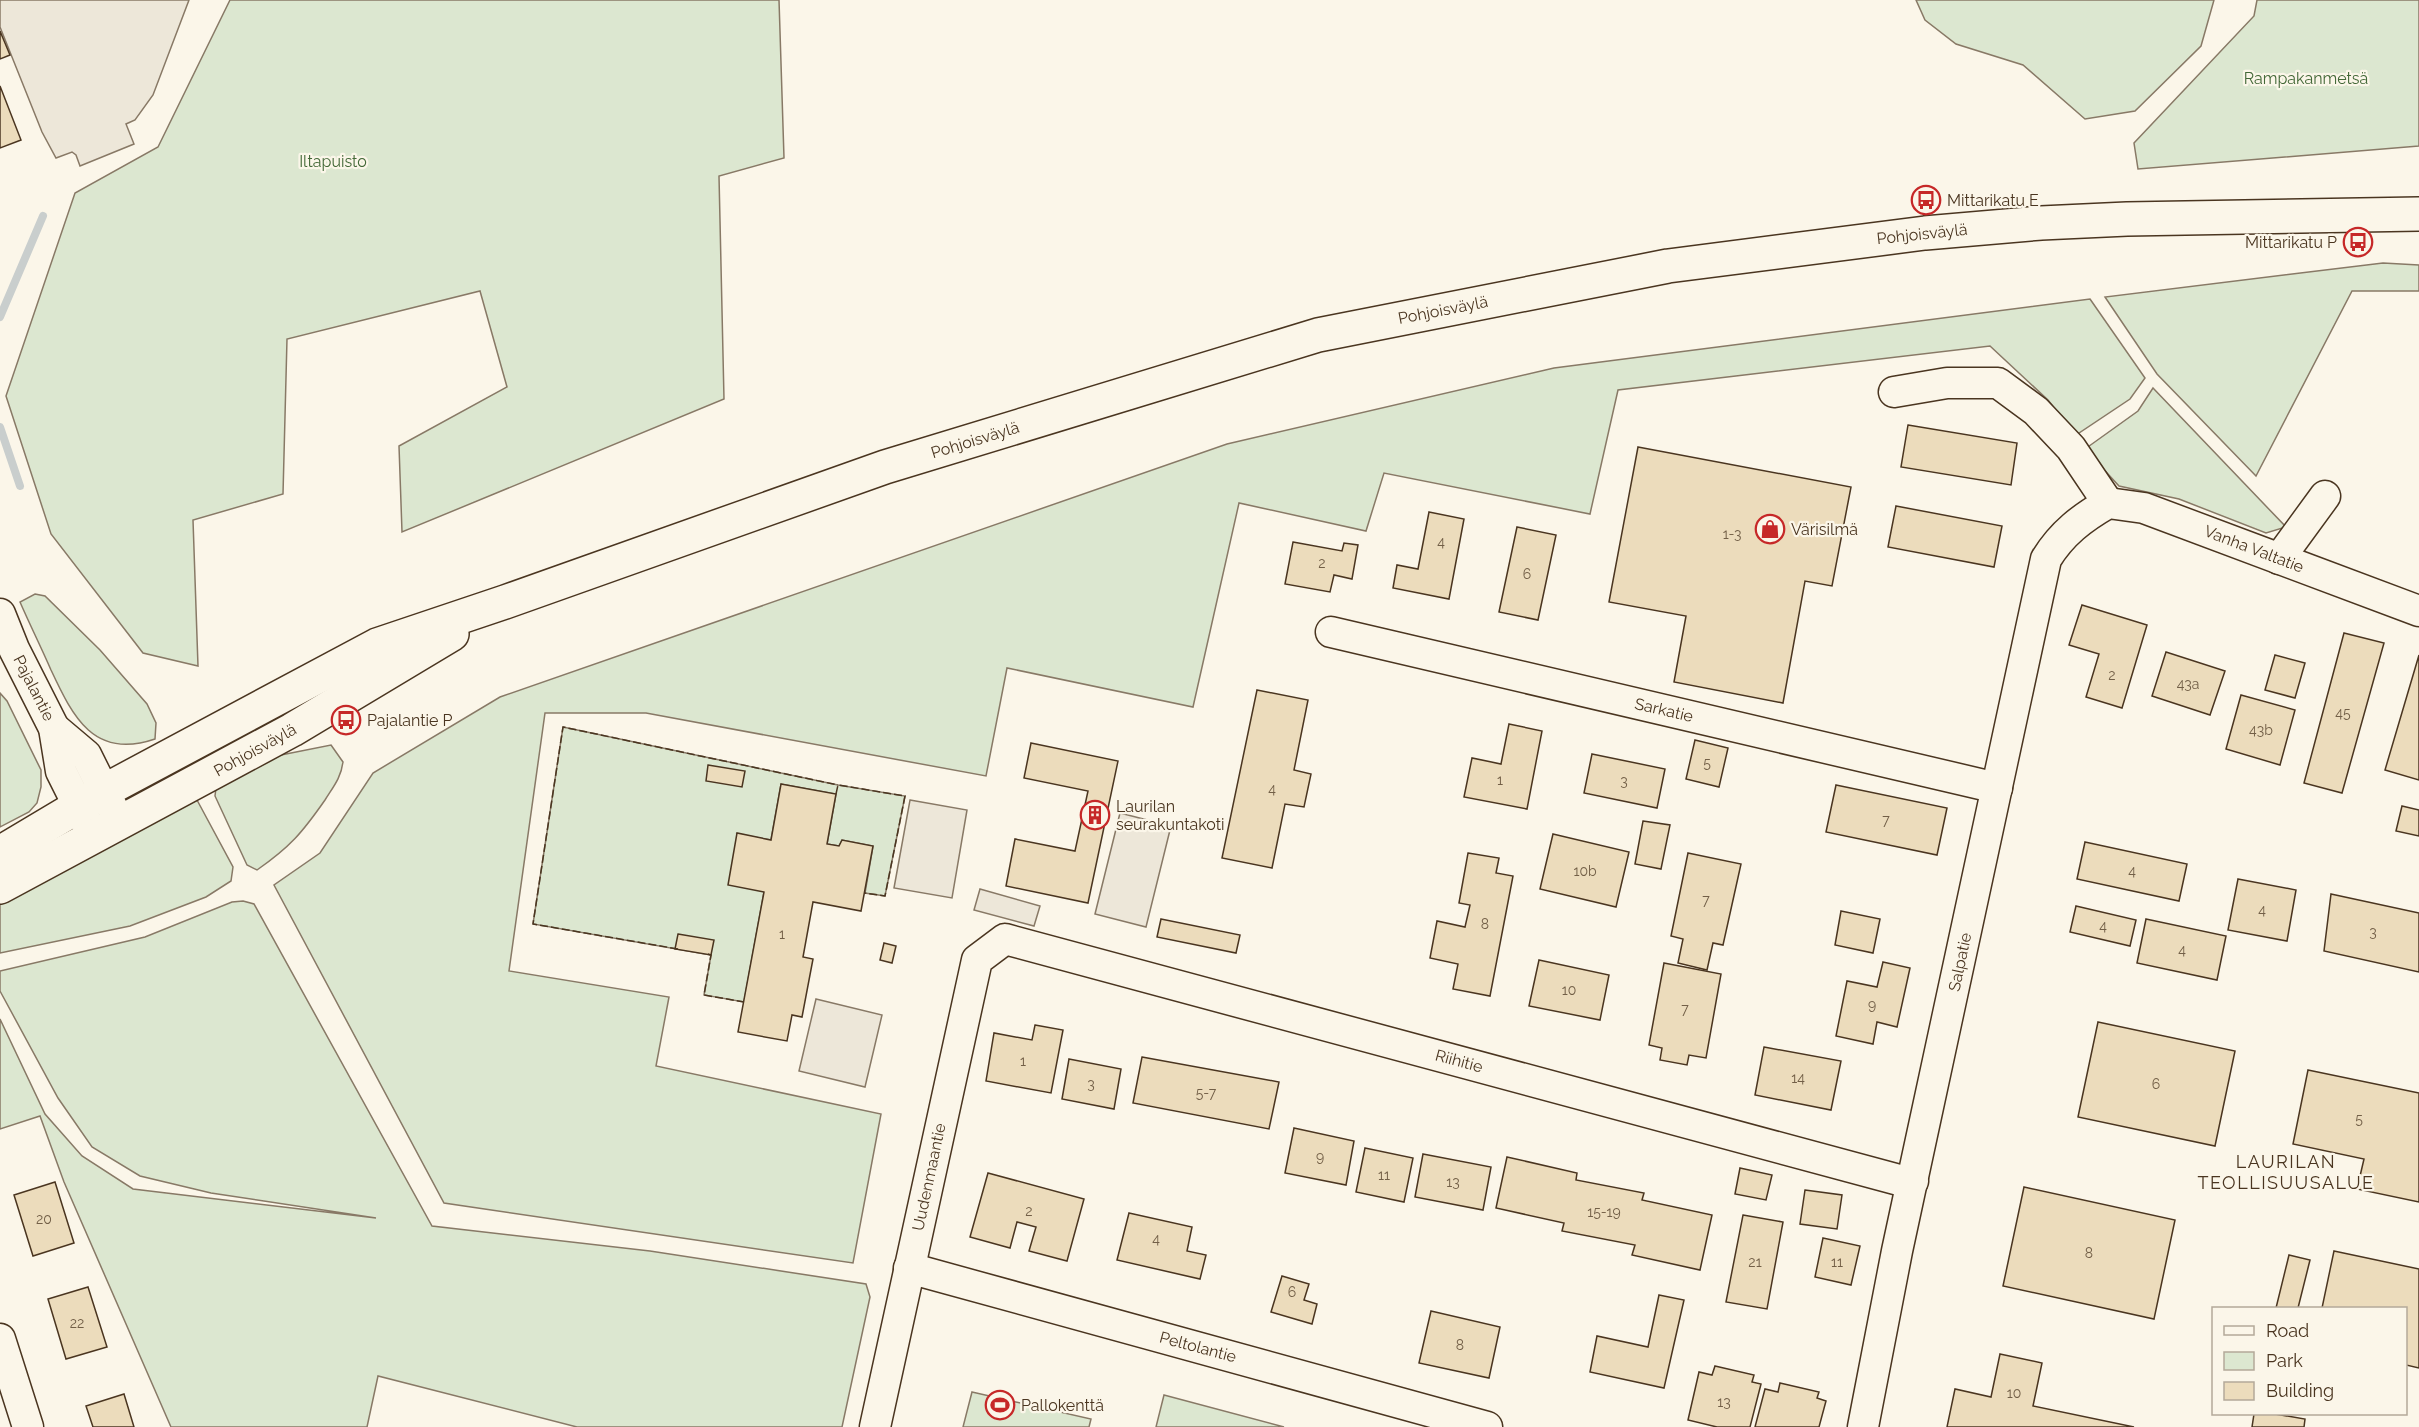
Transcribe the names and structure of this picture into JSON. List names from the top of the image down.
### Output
{
  "streets": {
    "main road": ["Pohjoisväylä"],
    "street": [
      "Vanha Valtatie",
      "Pajalantie",
      "Sarkatie",
      "Salpatie",
      "Riihitie",
      "Uudenmaantie",
      "Peltolantie"
    ]
  },
  "crossings": [
    ["Pohjoisväylä", "Pajalantie"],
    ["Vanha Valtatie", "Salpatie"],
    ["Sarkatie", "Salpatie"],
    ["Salpatie", "Riihitie"],
    ["Riihitie", "Uudenmaantie"],
    ["Uudenmaantie", "Peltolantie"]
  ],
  "districts": ["LAURILAN TEOLLISUUSALUE"],
  "parks": ["Rampakanmetsä", "Iltapuisto"],
  "places": {
    "bus stop": ["Mittarikatu E", "Mittarikatu P", "Pajalantie P"],
    "shop": ["Värisilmä"],
    "building": ["Laurilan seurakuntakoti"],
    "sports": ["Pallokenttä"]
  },
  "house_numbers": [
    "1-3",
    "4",
    "2",
    "6",
    "2",
    "43a",
    "45",
    "43b",
    "5",
    "1",
    "3",
    "4",
    "7",
    "10b",
    "4",
    "7",
    "4",
    "8",
    "4",
    "3",
    "1",
    "4",
    "10",
    "9",
    "7",
    "1",
    "14",
    "3",
    "6",
    "5-7",
    "5",
    "9",
    "11",
    "13",
    "2",
    "15-19",
    "20",
    "4",
    "8",
    "21",
    "11",
    "6",
    "22",
    "8",
    "10",
    "13"
  ],
  "legend": ["Road", "Park", "Building"]
}
